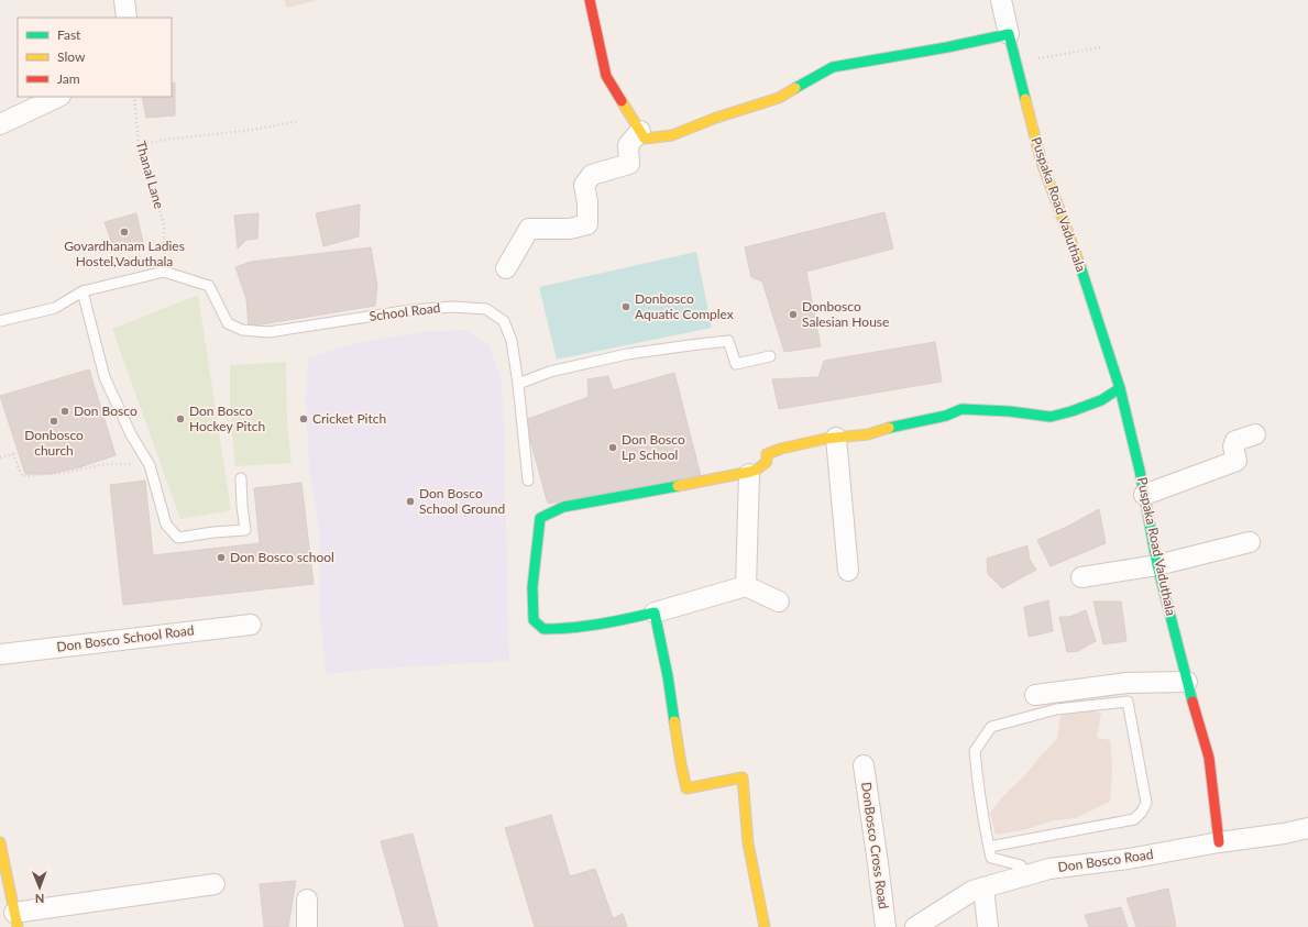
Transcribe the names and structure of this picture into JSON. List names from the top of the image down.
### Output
{
  "streets": {
    "street": [
      "Puspaka Road Vaduthala",
      "Don Bosco School Road",
      "DonBosco Cross Road",
      "Don Bosco Road"
    ],
    "lane": ["School Road"],
    "path": ["Thanal Lane"]
  },
  "crossings": [
    ["Puspaka Road Vaduthala", "Don Bosco Road"]
  ],
  "places": [
    "Govardhanam Ladies Hostel,Vaduthala",
    "Donbosco Aquatic Complex",
    "Donbosco Salesian House",
    "Don Bosco",
    "Don Bosco Hockey Pitch",
    "Cricket Pitch",
    "Donbosco church",
    "Don Bosco Lp School",
    "Don Bosco School Ground",
    "Don Bosco school"
  ],
  "legend": ["Fast", "Slow", "Jam"],
  "north": "bottom"
}
